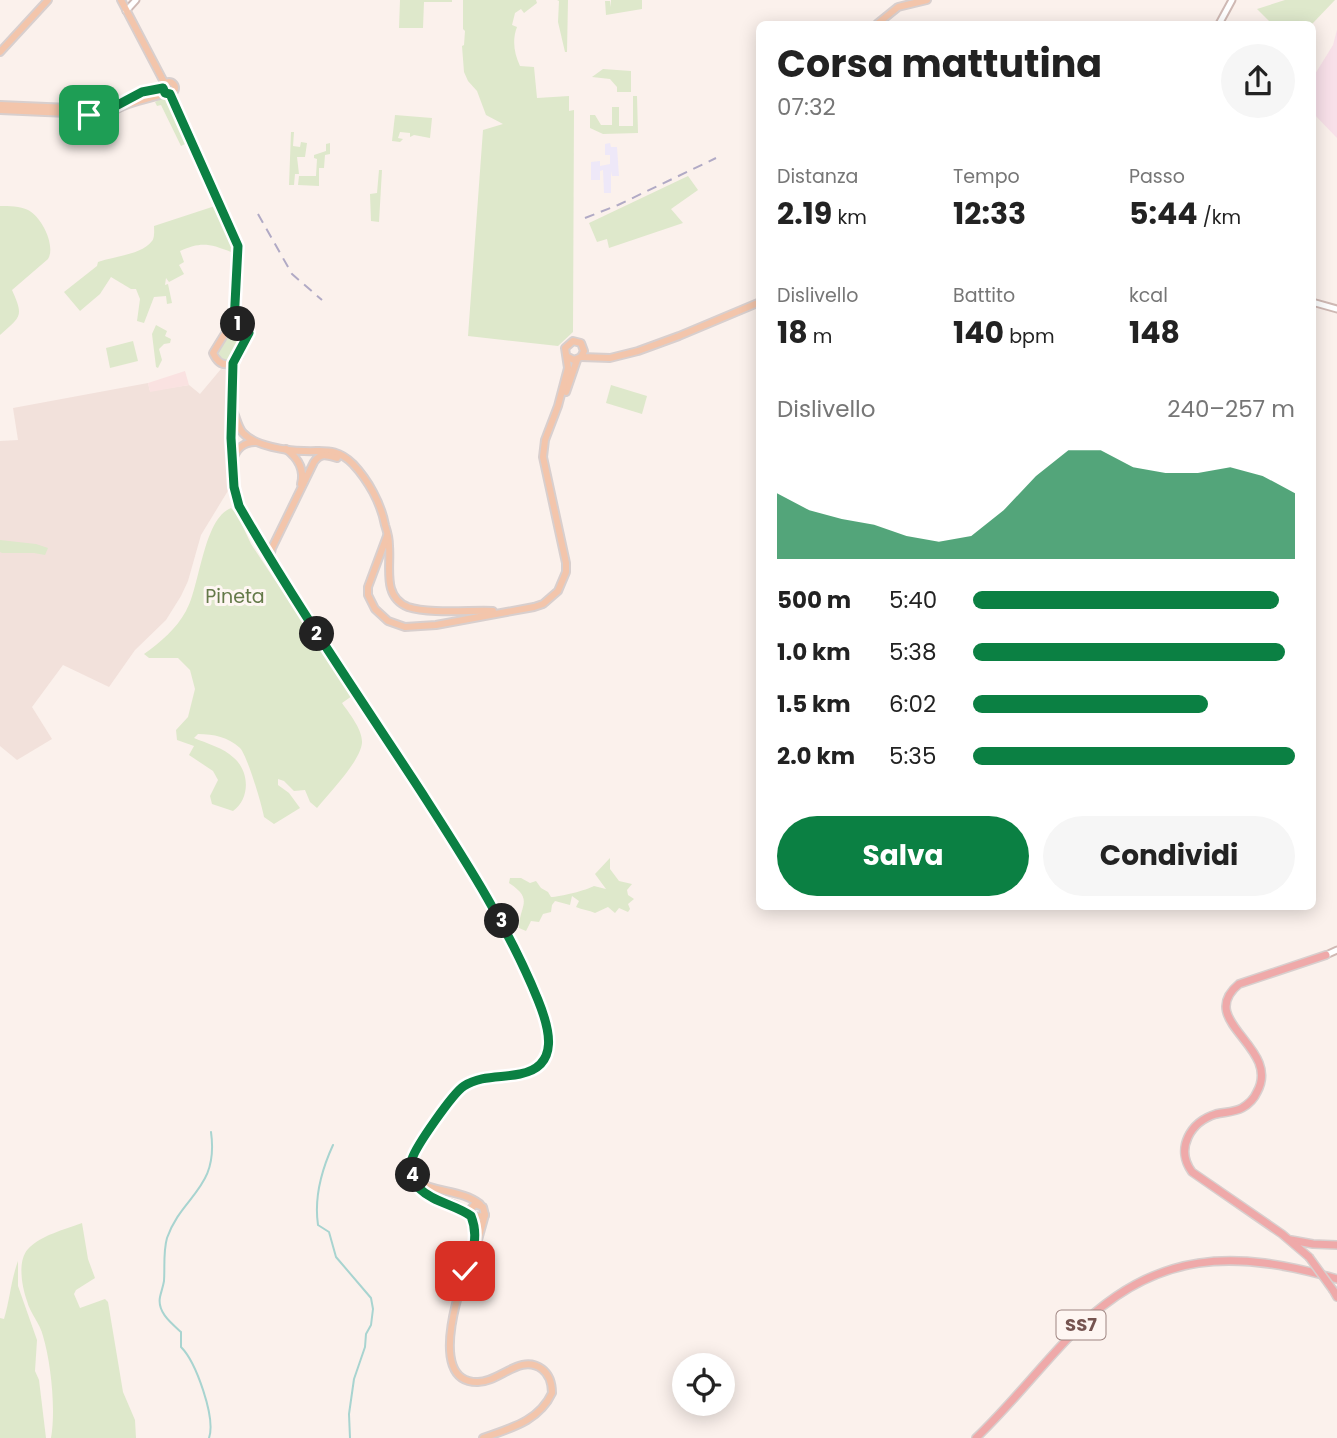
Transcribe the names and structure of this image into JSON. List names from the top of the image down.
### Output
{
  "streets": {
    "highway": ["SS7"]
  },
  "parks": ["Pineta"],
  "page": {
    "heading": ["Corsa mattutina", "07:32"],
    "stats": [
      ["Distanza", "2.19 km"],
      ["Tempo", "12:33"],
      ["Passo", "5:44 /km"],
      ["Dislivello", "18 m"],
      ["Battito", "140 bpm"],
      ["kcal", "148"]
    ],
    "pins": [
      "1",
      "2",
      "3",
      "4"
    ],
    "chart": ["Dislivello", "240–257 m"],
    "list": [
      {
        "name": "500 m",
        "note": "5:40"
      },
      {
        "name": "1.0 km",
        "note": "5:38"
      },
      {
        "name": "1.5 km",
        "note": "6:02"
      },
      {
        "name": "2.0 km",
        "note": "5:35"
      }
    ],
    "buttons": ["Salva", "Condividi"]
  }
}
